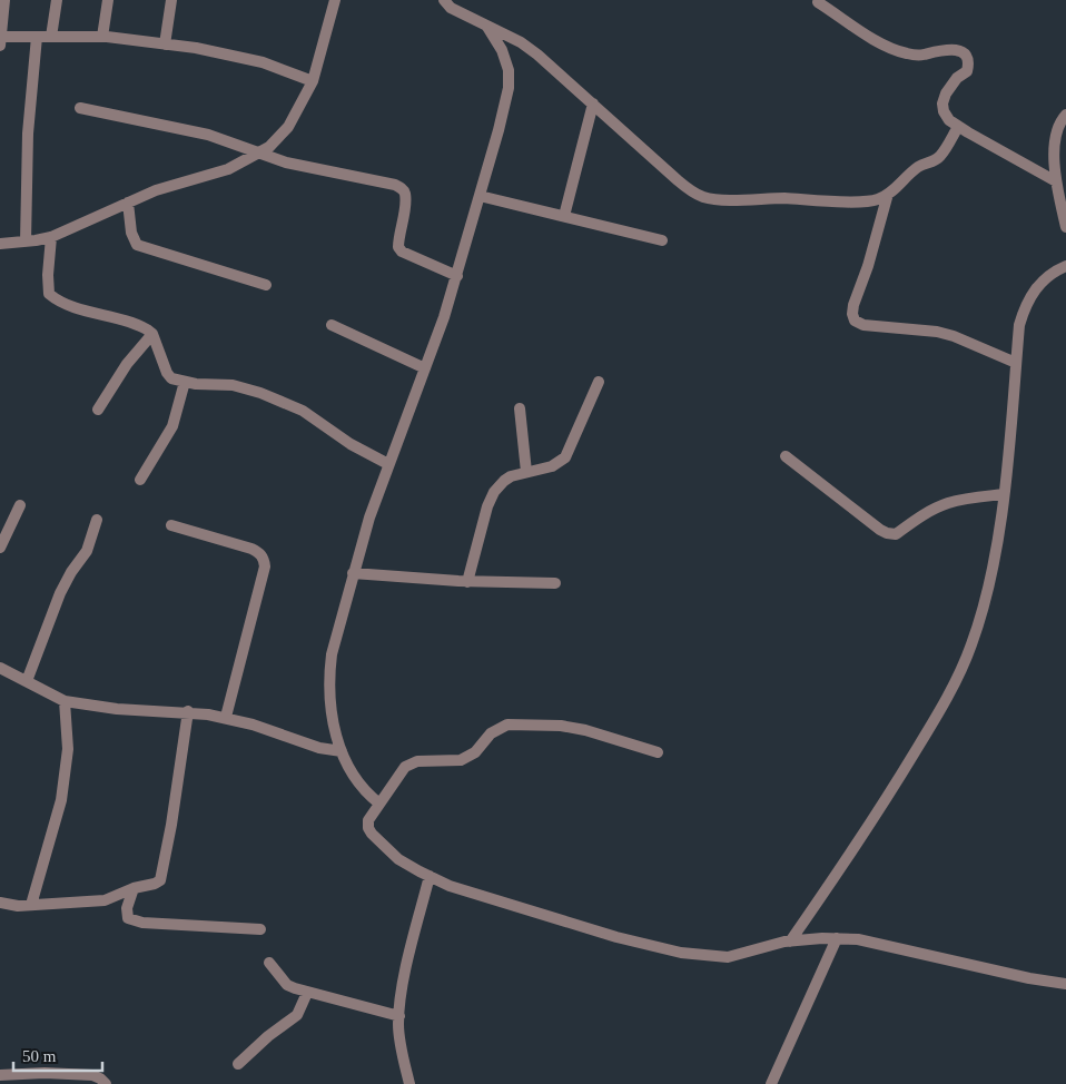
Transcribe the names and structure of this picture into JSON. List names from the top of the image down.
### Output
{
  "scale_bar": "50 m"
}
